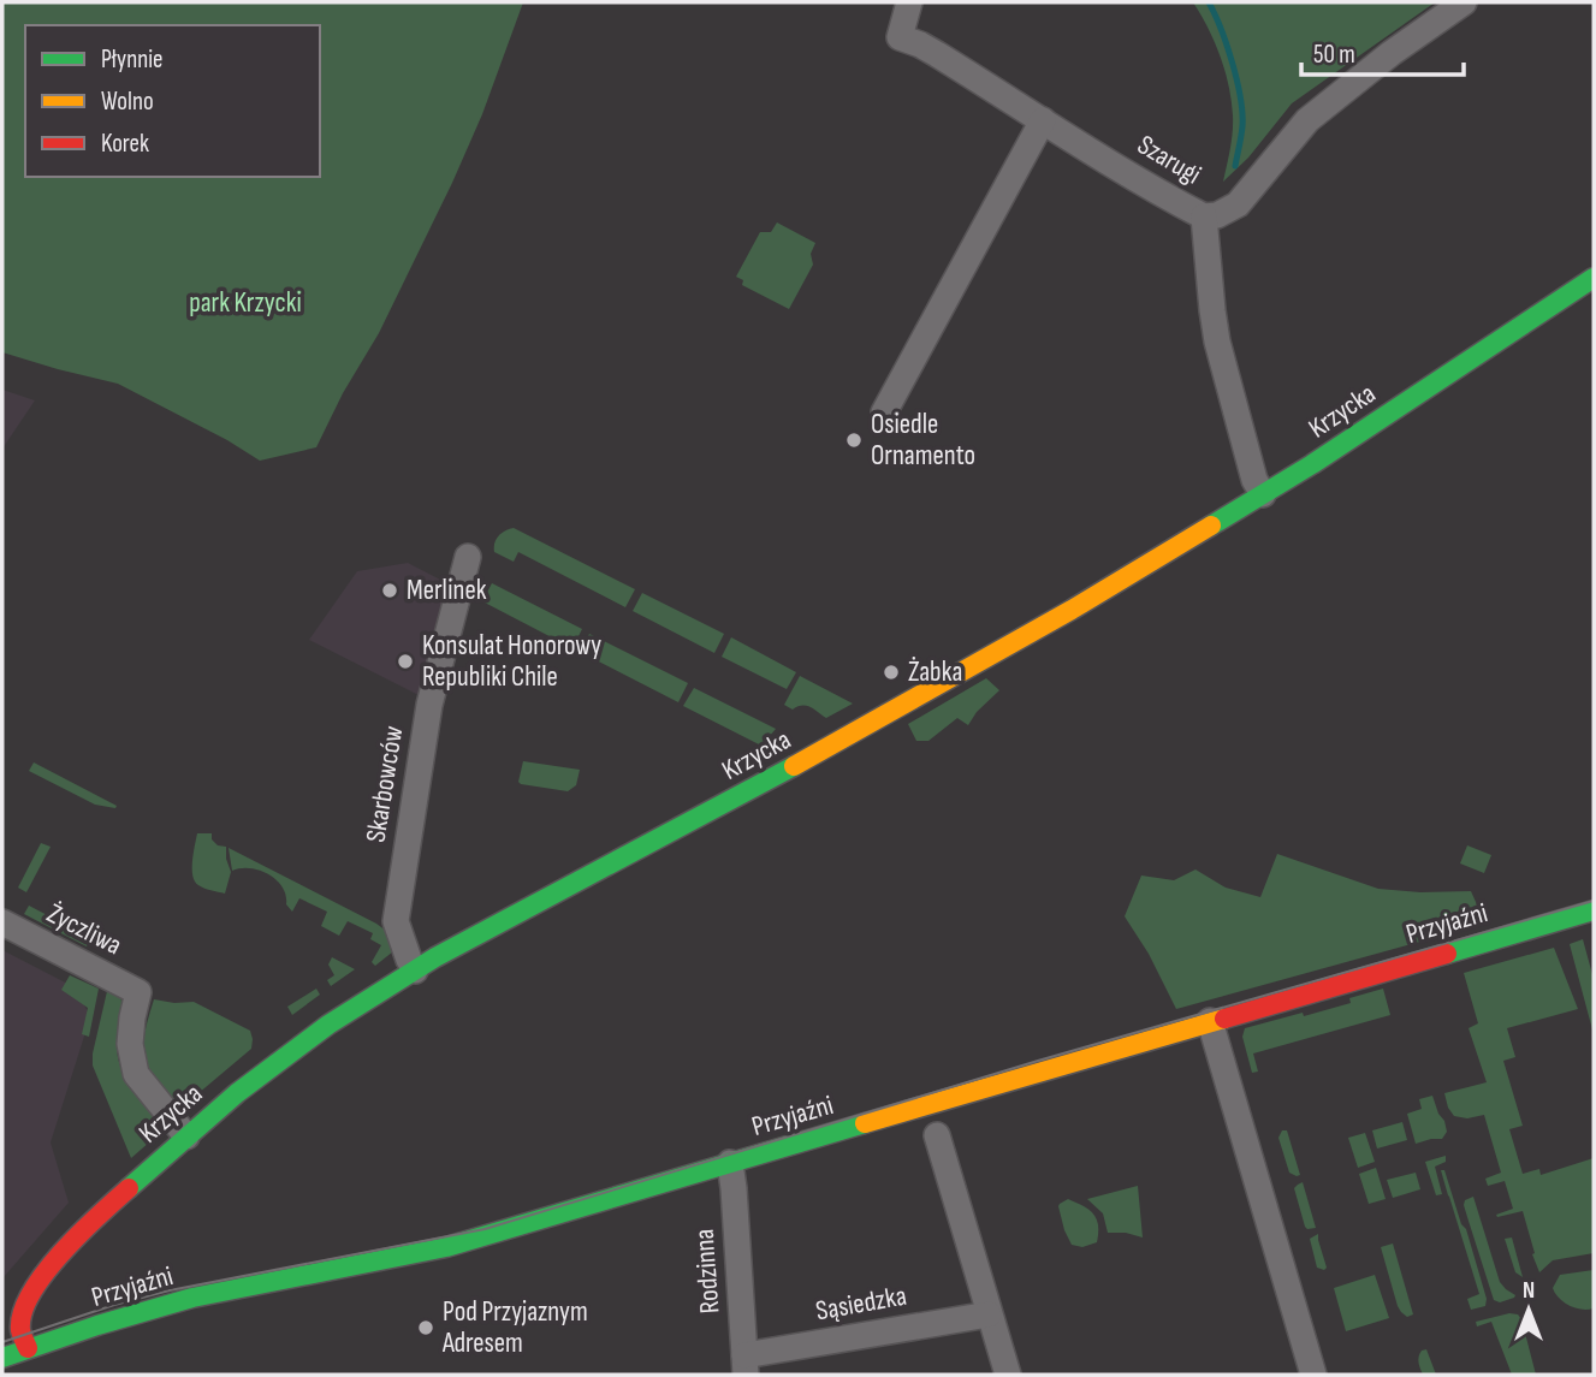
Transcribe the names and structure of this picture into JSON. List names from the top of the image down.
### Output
{
  "streets": {
    "street": [
      "Szarugi",
      "Krzycka",
      "Skarbowców",
      "Przyjaźni",
      "Życzliwa",
      "Rodzinna",
      "Sąsiedzka"
    ]
  },
  "crossings": [
    ["Szarugi", "Krzycka"],
    ["Krzycka", "Skarbowców"],
    ["Krzycka", "Przyjaźni"],
    ["Krzycka", "Życzliwa"],
    ["Przyjaźni", "Rodzinna"],
    ["Rodzinna", "Sąsiedzka"]
  ],
  "parks": ["park Krzycki"],
  "places": [
    "Osiedle Ornamento",
    "Merlinek",
    "Konsulat Honorowy Republiki Chile",
    "Żabka",
    "Pod Przyjaznym Adresem"
  ],
  "legend": ["Płynnie", "Wolno", "Korek"],
  "scale_bar": "50 m",
  "north": "top"
}
